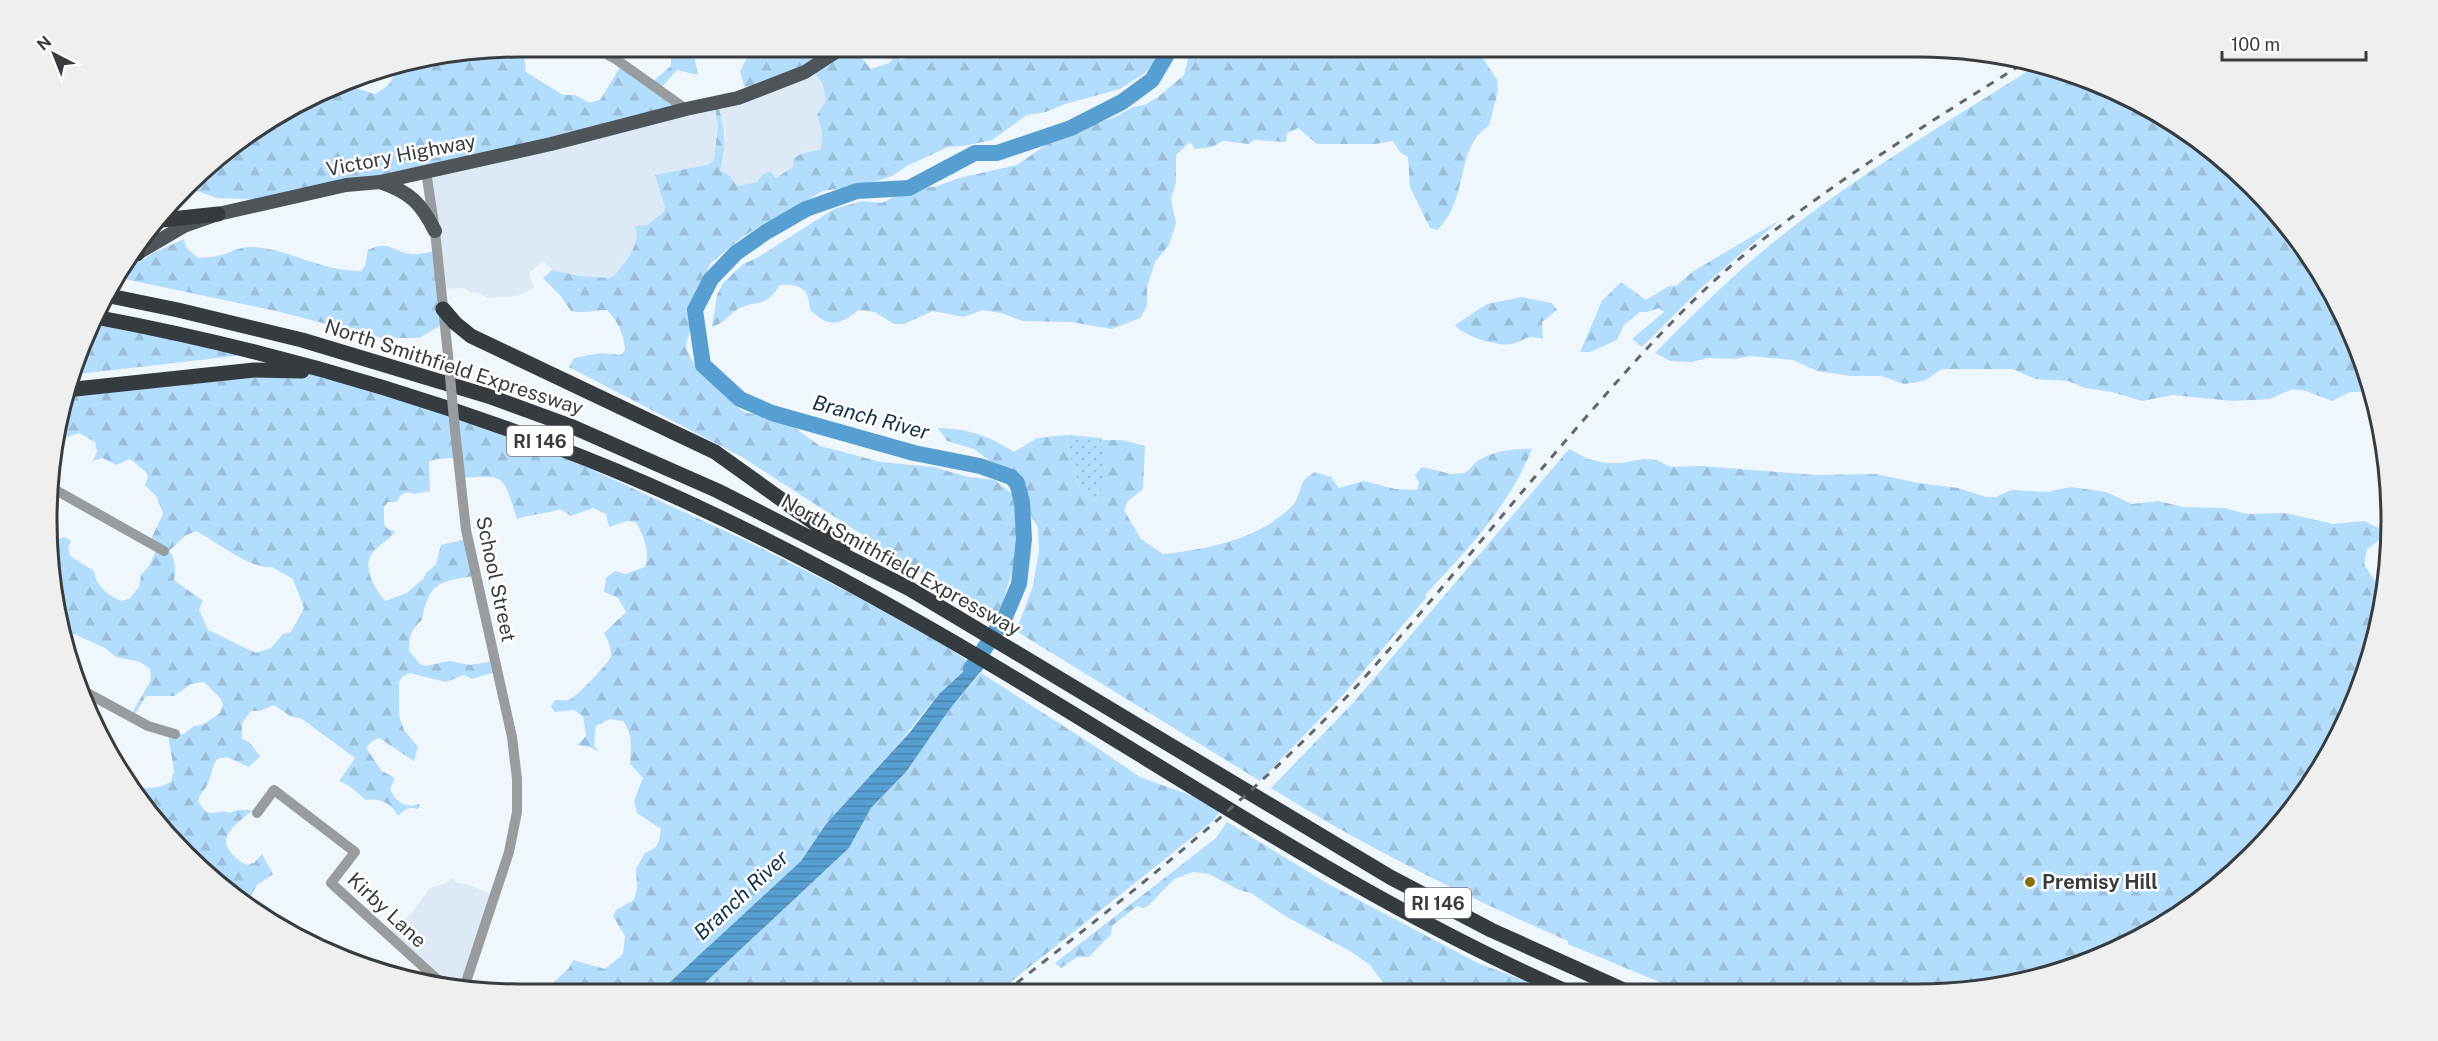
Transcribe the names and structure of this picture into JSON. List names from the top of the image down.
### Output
{
  "streets": {
    "highway": ["North Smithfield Expressway", "RI 146"],
    "main road": ["Victory Highway"],
    "street": ["School Street", "Kirby Lane"]
  },
  "crossings": [
    ["Victory Highway", "School Street"]
  ],
  "water": ["Branch River"],
  "places": ["Premisy Hill"],
  "scale_bar": "100 m",
  "north": "top left"
}
